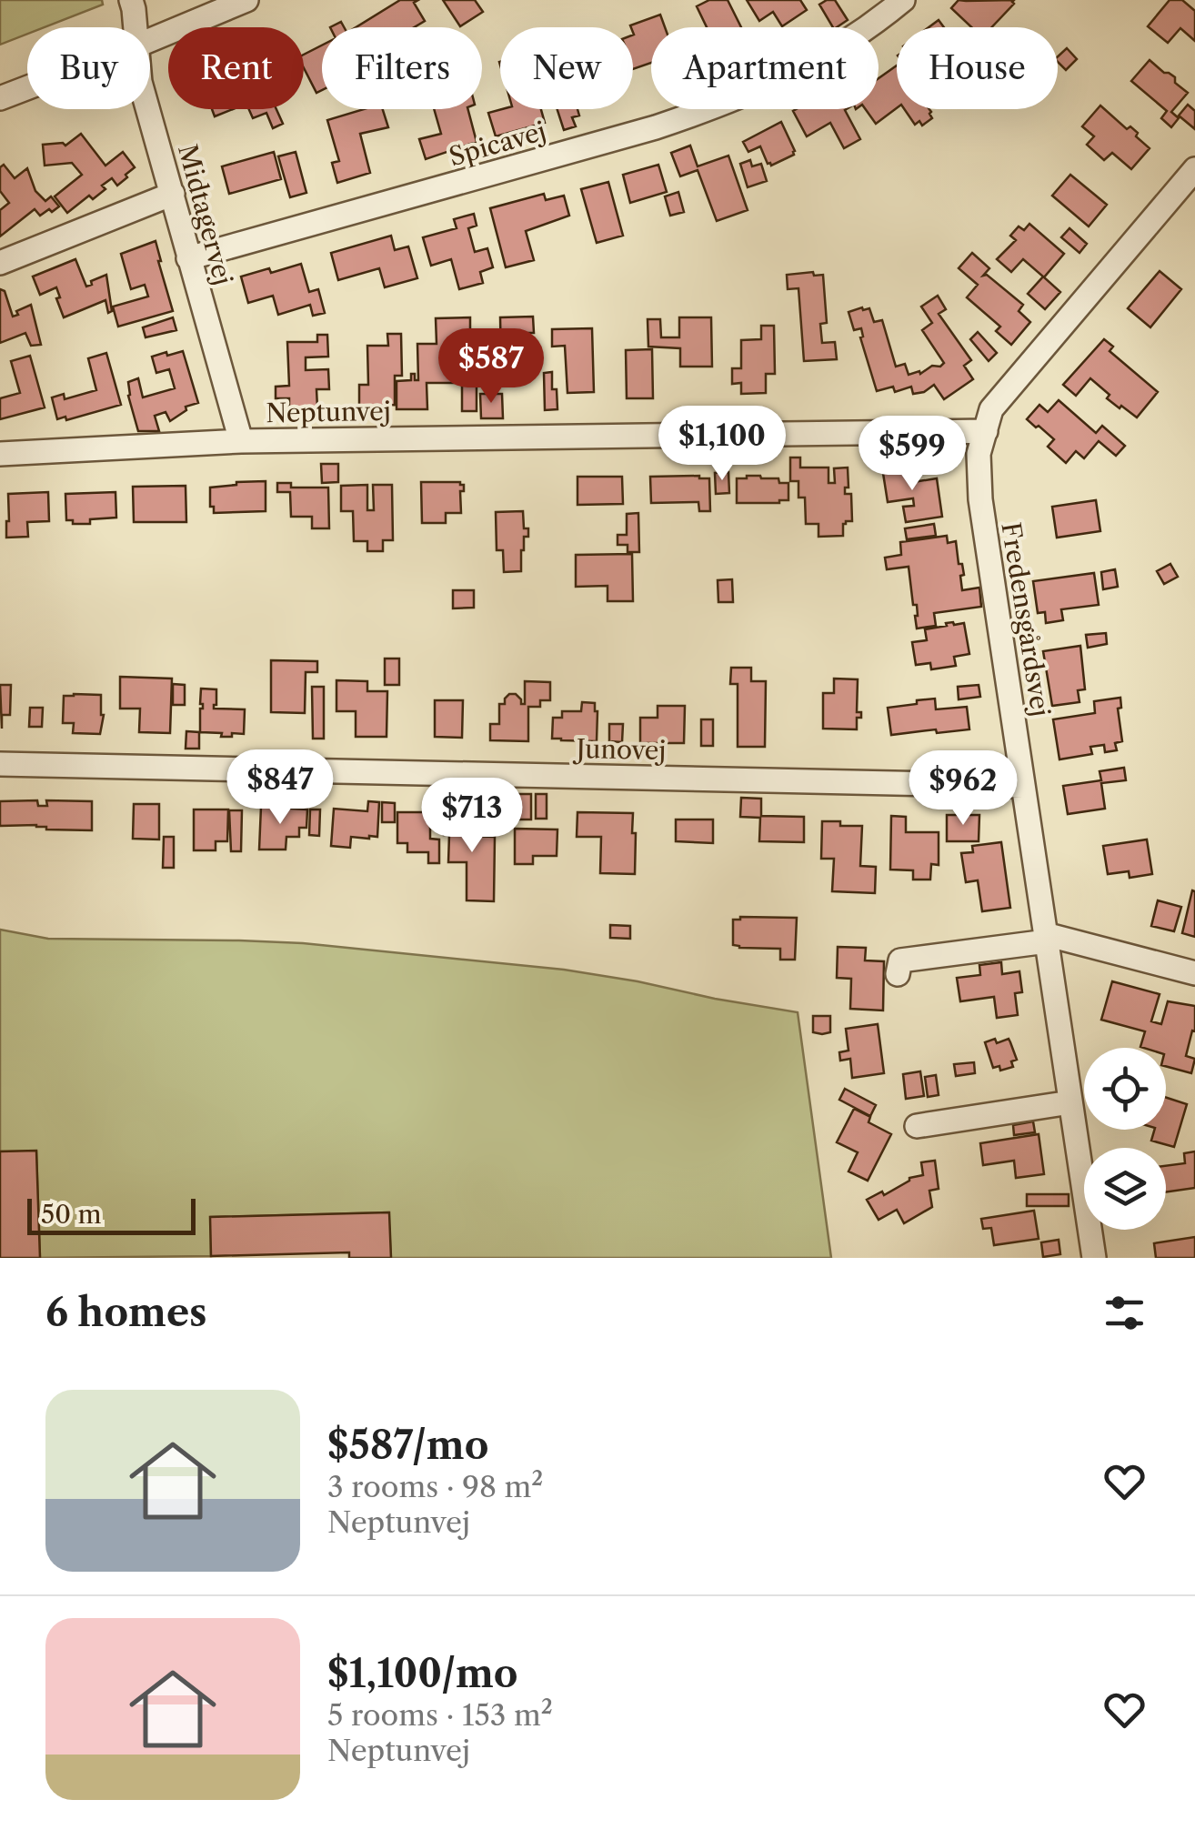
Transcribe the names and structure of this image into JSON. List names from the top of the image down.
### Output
{
  "streets": {
    "street": [
      "Spicavej",
      "Midtagervej",
      "Neptunvej",
      "Fredensgårdsvej",
      "Junovej"
    ]
  },
  "crossings": [
    ["Spicavej", "Midtagervej"],
    ["Midtagervej", "Neptunvej"],
    ["Neptunvej", "Fredensgårdsvej"],
    ["Fredensgårdsvej", "Junovej"]
  ],
  "scale_bar": "50 m",
  "page": {
    "chip": [
      "Buy",
      "Rent",
      "Filters",
      "New",
      "Apartment",
      "House"
    ],
    "price": [
      "$587",
      "$1,100",
      "$599",
      "$847",
      "$962",
      "$713"
    ],
    "scale": "50 m",
    "heading": "6 homes",
    "list": [
      {
        "name": "$587/mo",
        "note": "3 rooms · 98 m² · Neptunvej"
      },
      {
        "name": "$1,100/mo",
        "note": "5 rooms · 153 m² · Neptunvej"
      }
    ]
  }
}
